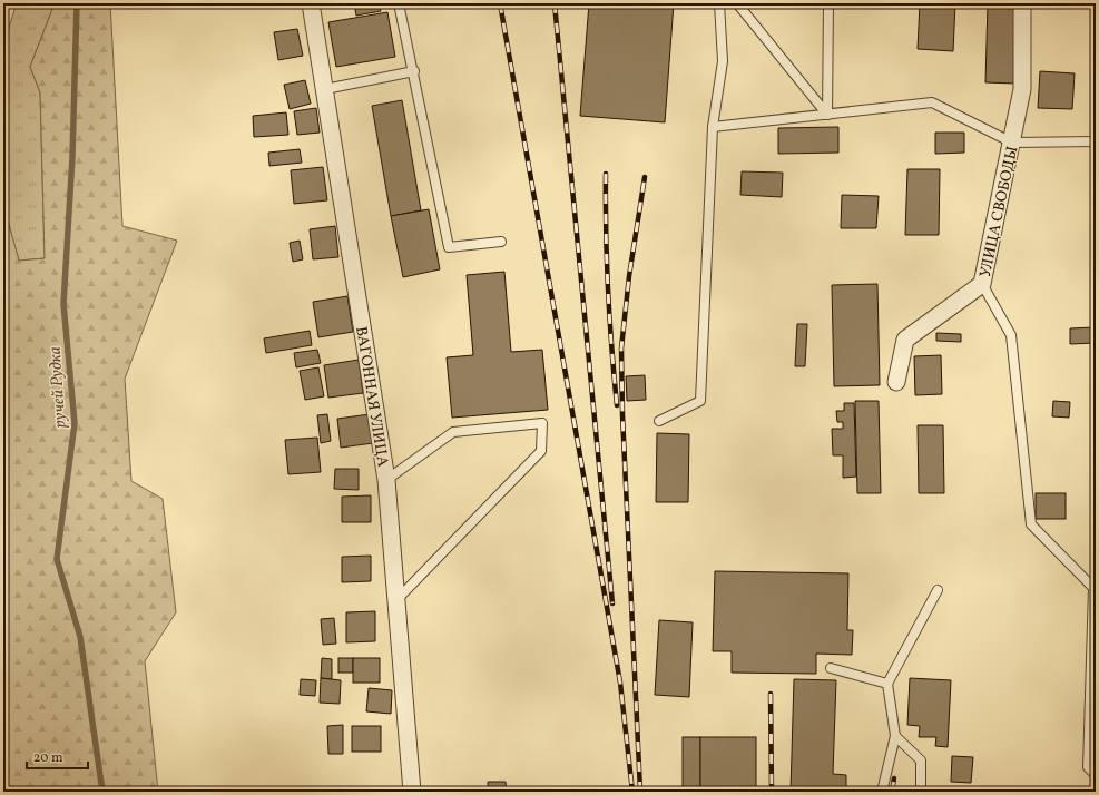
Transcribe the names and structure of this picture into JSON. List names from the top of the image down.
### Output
{
  "streets": {
    "street": ["УЛИЦА СВОБОДЫ", "ВАГОННАЯ УЛИЦА"]
  },
  "water": ["ручей Рудка"],
  "scale_bar": "20 m"
}
